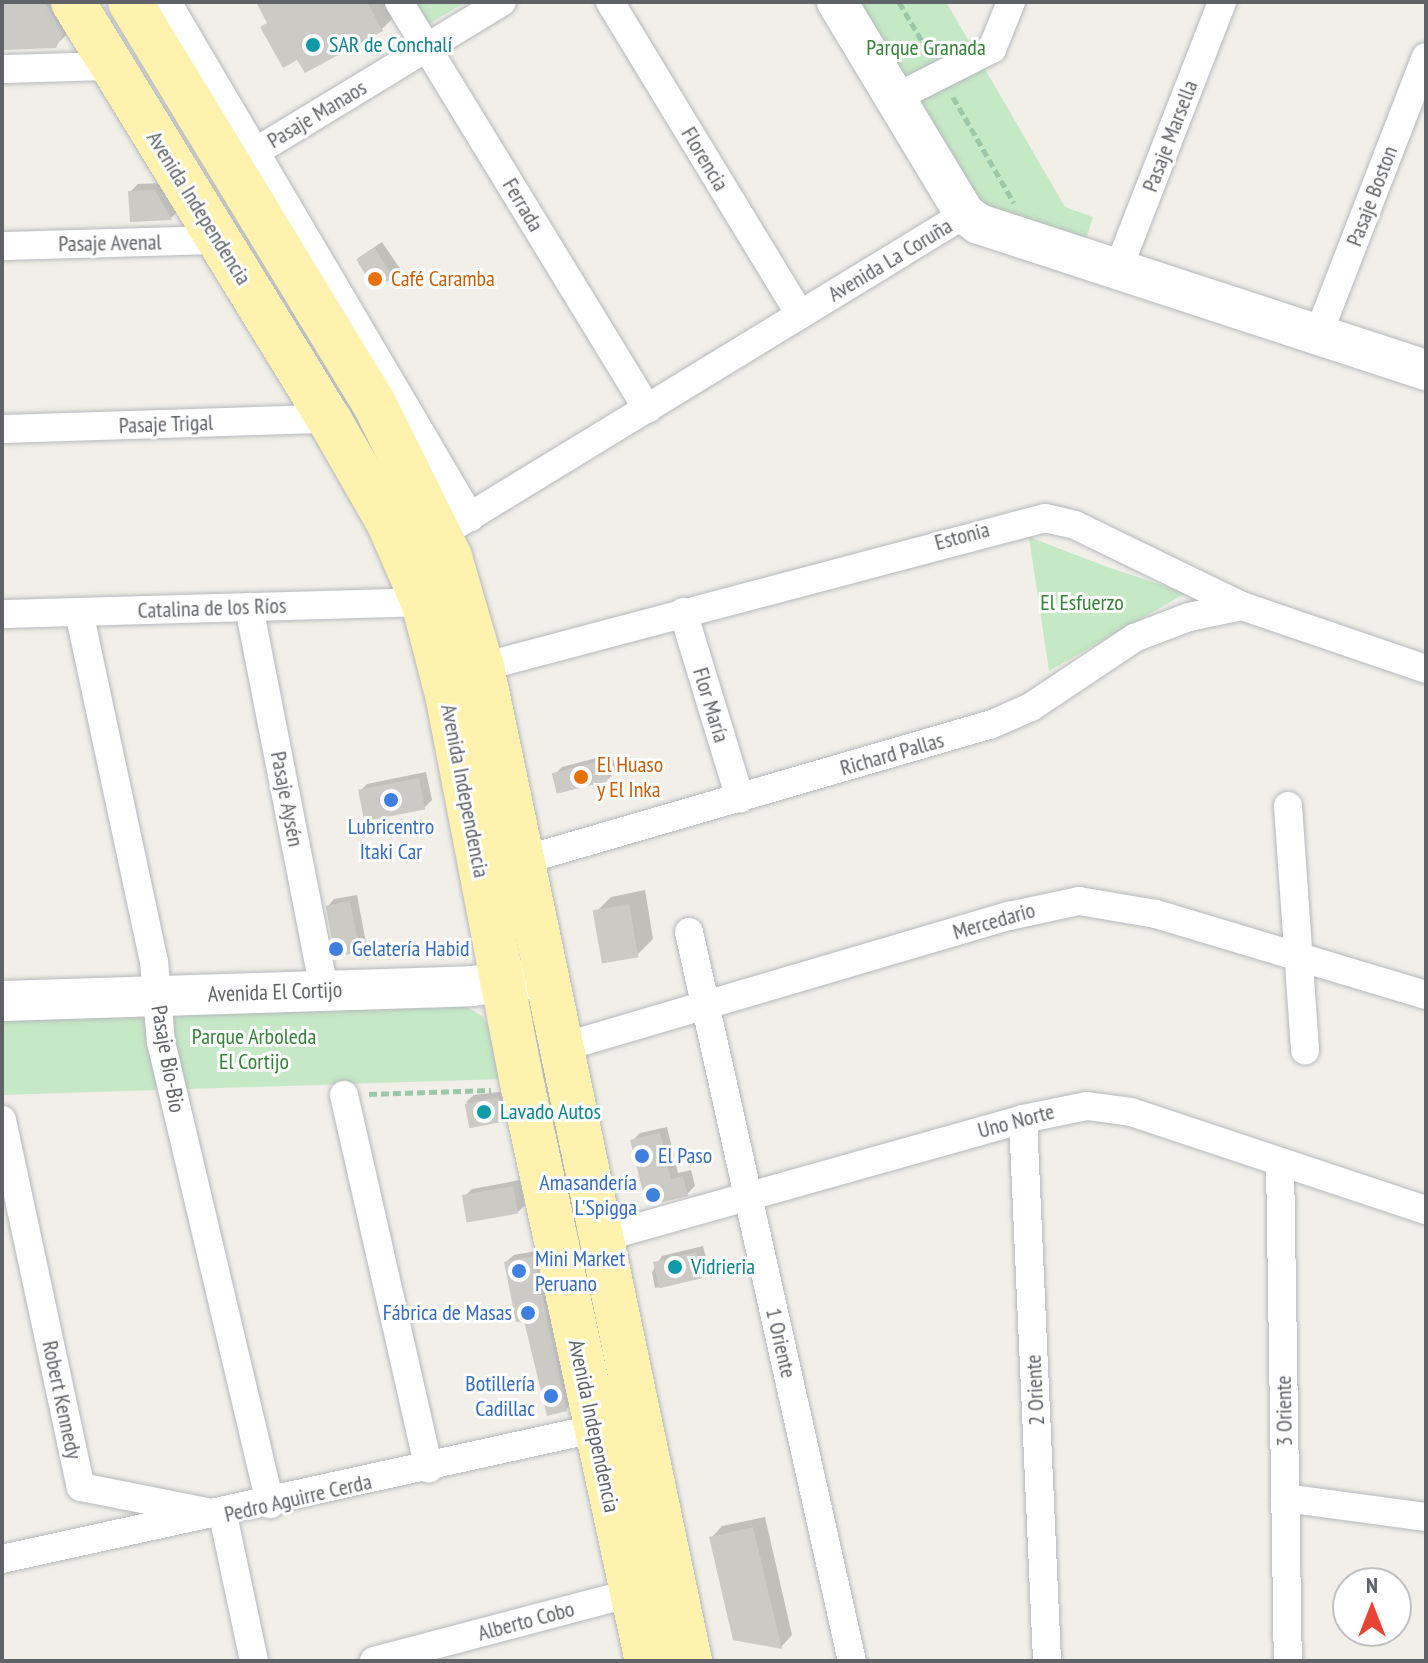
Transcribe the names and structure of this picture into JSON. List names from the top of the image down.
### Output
{
  "streets": {
    "main road": ["Avenida Independencia"],
    "street": [
      "Pasaje Manaos",
      "Pasaje Marsella",
      "Florencia",
      "Pasaje Boston",
      "Ferrada",
      "Pasaje Avenal",
      "Avenida La Coruña",
      "Pasaje Trigal",
      "Estonia",
      "Catalina de los Ríos",
      "Flor María",
      "Richard Pallas",
      "Pasaje Aysén",
      "Mercedario",
      "Avenida El Cortijo",
      "Pasaje Bio-Bio",
      "Uno Norte",
      "1 Oriente",
      "2 Oriente",
      "Robert Kennedy",
      "3 Oriente",
      "Pedro Aguirre Cerda",
      "Alberto Cobo"
    ]
  },
  "crossings": [
    ["Pasaje Manaos", "Ferrada"],
    ["Pasaje Manaos", "Avenida Independencia"],
    ["Pasaje Marsella", "Avenida La Coruña"],
    ["Florencia", "Avenida La Coruña"],
    ["Pasaje Boston", "Avenida La Coruña"],
    ["Ferrada", "Avenida La Coruña"],
    ["Avenida Independencia", "Pasaje Avenal"],
    ["Avenida Independencia", "Avenida La Coruña"],
    ["Avenida Independencia", "Pasaje Trigal"],
    ["Avenida Independencia", "Estonia"],
    ["Avenida Independencia", "Catalina de los Ríos"],
    ["Avenida Independencia", "Richard Pallas"],
    ["Avenida Independencia", "Mercedario"],
    ["Avenida Independencia", "Avenida El Cortijo"],
    ["Avenida Independencia", "Uno Norte"],
    ["Avenida Independencia", "Pedro Aguirre Cerda"],
    ["Avenida Independencia", "Alberto Cobo"],
    ["Estonia", "Flor María"],
    ["Estonia", "Richard Pallas"],
    ["Catalina de los Ríos", "Pasaje Aysén"],
    ["Catalina de los Ríos", "Pasaje Bio-Bio"],
    ["Flor María", "Richard Pallas"],
    ["Pasaje Aysén", "Avenida El Cortijo"],
    ["Mercedario", "1 Oriente"],
    ["Avenida El Cortijo", "Pasaje Bio-Bio"],
    ["Pasaje Bio-Bio", "Pedro Aguirre Cerda"],
    ["Uno Norte", "1 Oriente"],
    ["Uno Norte", "2 Oriente"],
    ["Uno Norte", "3 Oriente"],
    ["Robert Kennedy", "Pedro Aguirre Cerda"]
  ],
  "parks": ["Parque Granada", "El Esfuerzo", "Parque Arboleda El Cortijo"],
  "places": [
    "SAR de Conchalí",
    "Café Caramba",
    "El Huaso y El Inka",
    "Lubricentro Itaki Car",
    "Gelatería Habid",
    "Lavado Autos",
    "El Paso",
    "Amasandería L'Spigga",
    "Vidrieria",
    "Mini Market Peruano",
    "Fábrica de Masas",
    "Botillería Cadillac"
  ],
  "north": "top"
}
